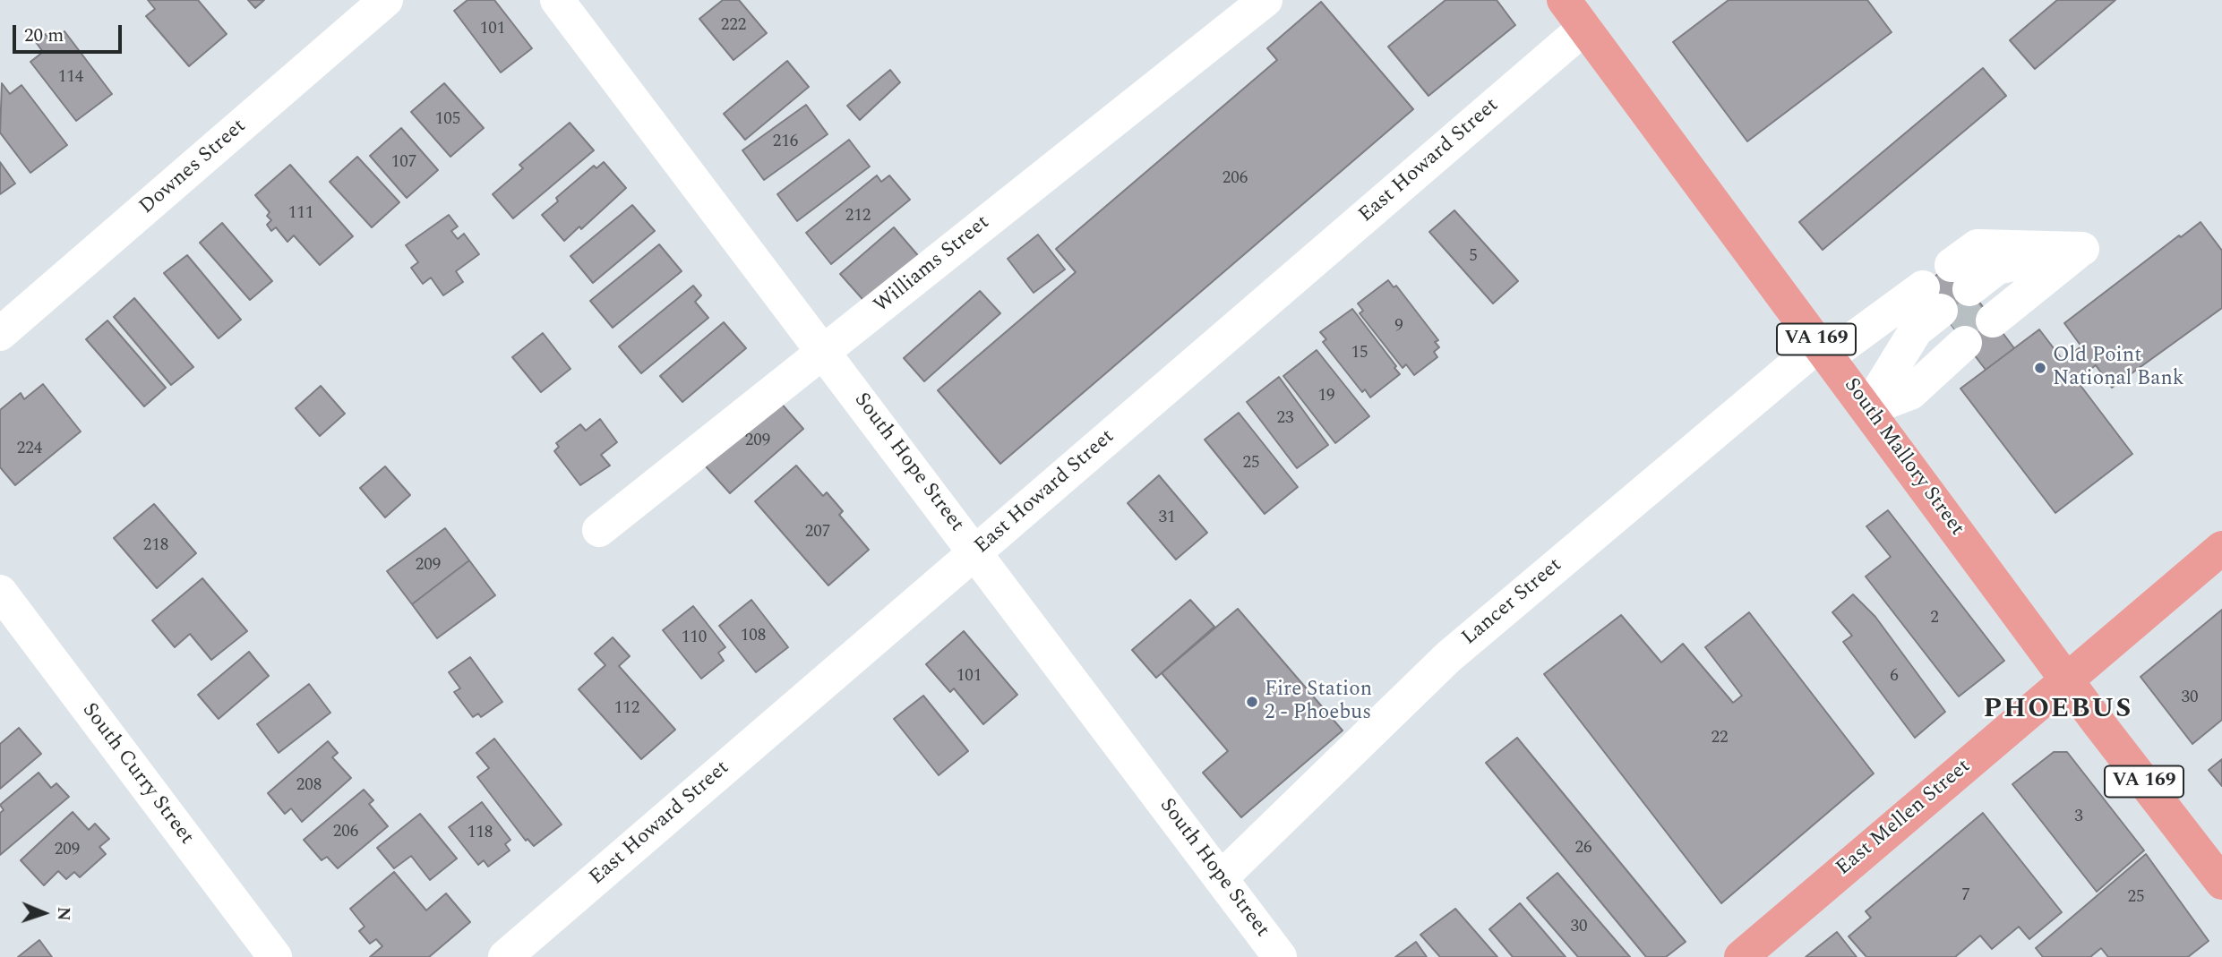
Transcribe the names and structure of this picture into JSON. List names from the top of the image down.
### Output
{
  "streets": {
    "main road": ["VA 169", "South Mallory Street", "East Mellen Street"],
    "street": [
      "East Howard Street",
      "Downes Street",
      "Williams Street",
      "South Hope Street",
      "Lancer Street",
      "South Curry Street"
    ]
  },
  "crossings": [
    ["East Howard Street", "South Mallory Street"],
    ["East Howard Street", "South Hope Street"],
    ["Williams Street", "South Hope Street"],
    ["South Mallory Street", "Lancer Street"],
    ["South Mallory Street", "East Mellen Street"],
    ["South Hope Street", "Lancer Street"]
  ],
  "districts": ["PHOEBUS"],
  "places": ["Old Point National Bank", "Fire Station 2 - Phoebus"],
  "house_numbers": [
    "222",
    "101",
    "114",
    "105",
    "216",
    "107",
    "206",
    "111",
    "212",
    "5",
    "9",
    "15",
    "19",
    "23",
    "209",
    "224",
    "25",
    "31",
    "207",
    "218",
    "209",
    "2",
    "108",
    "110",
    "101",
    "6",
    "30",
    "112",
    "22",
    "208",
    "3",
    "206",
    "118",
    "26",
    "209",
    "7",
    "25",
    "30"
  ],
  "scale_bar": "20 m",
  "north": "right"
}
